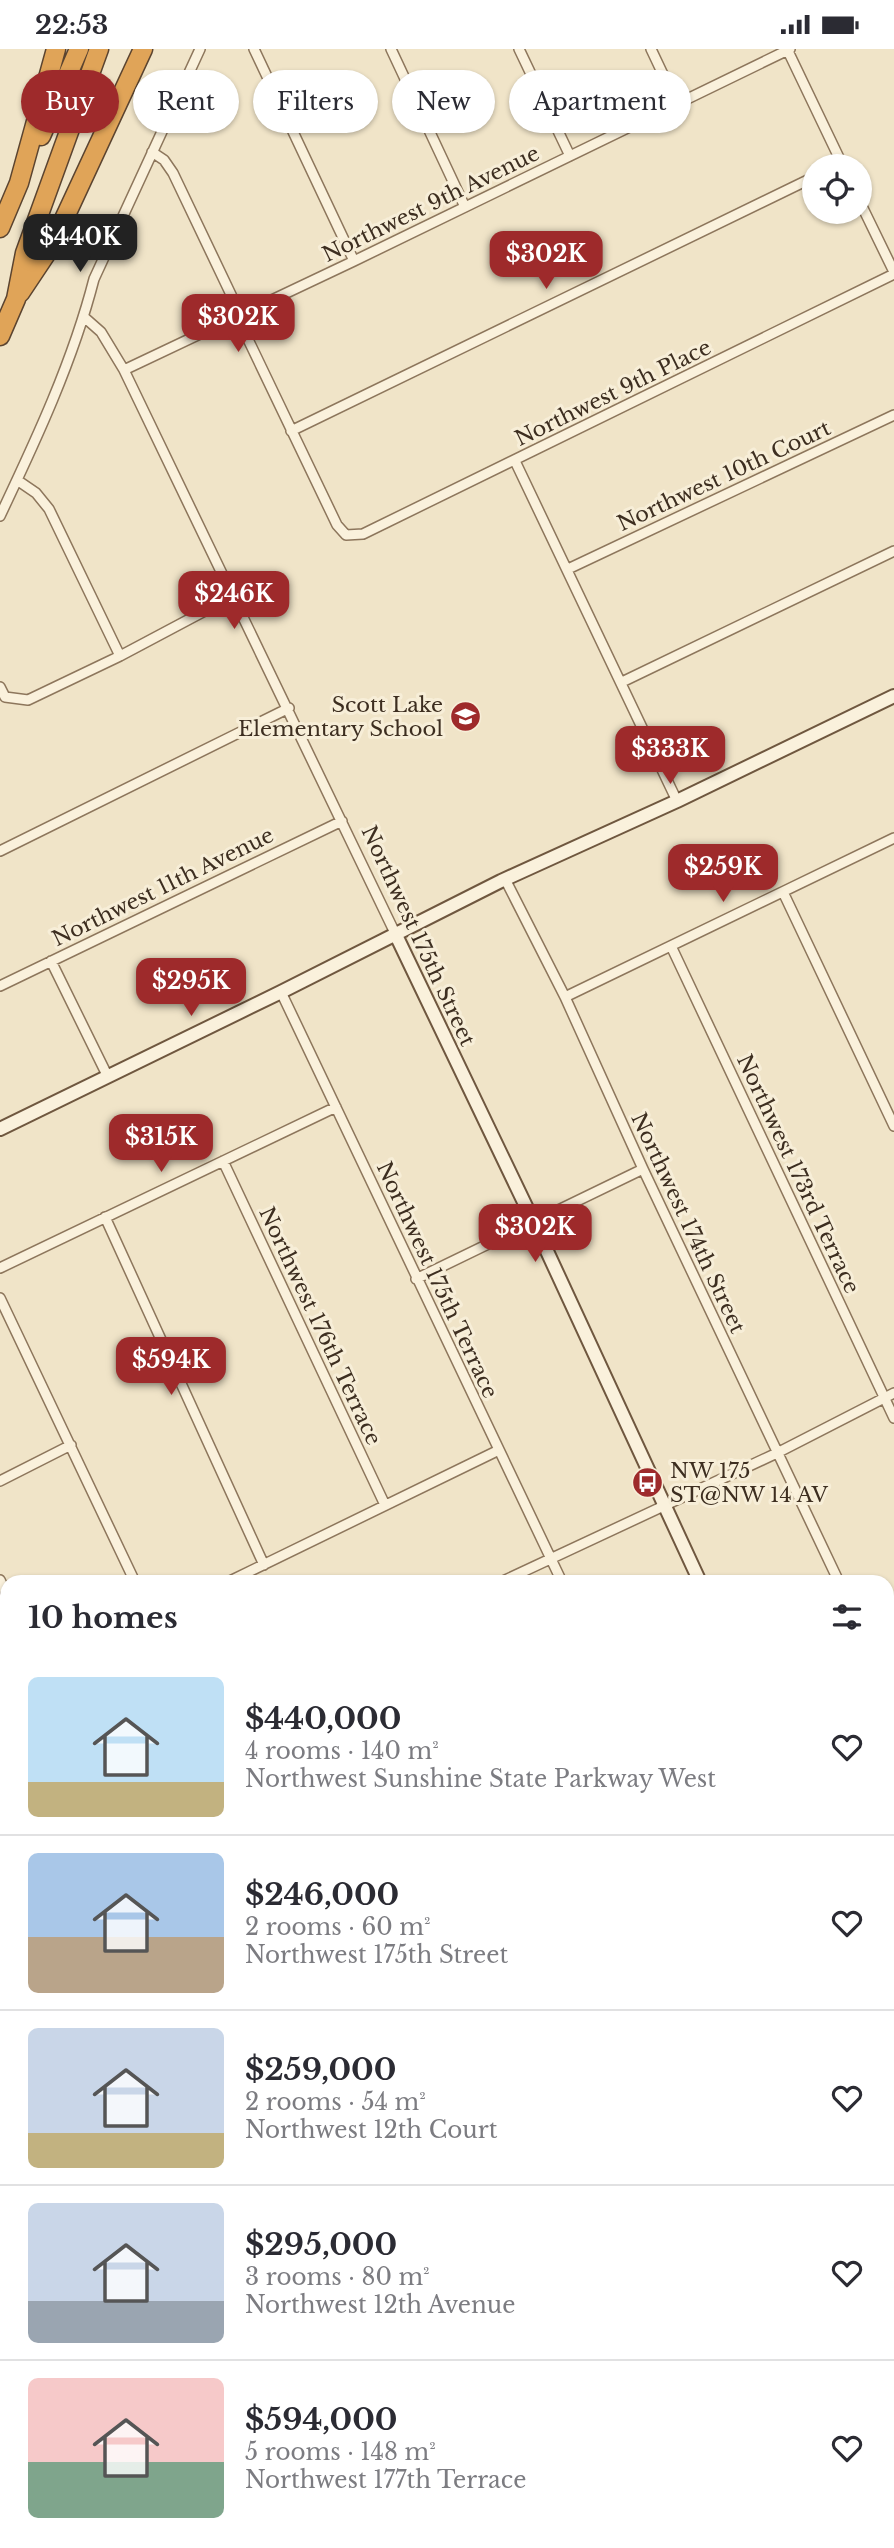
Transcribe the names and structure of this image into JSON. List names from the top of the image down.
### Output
{
  "streets": {
    "street": [
      "Northwest 9th Avenue",
      "Northwest 9th Place",
      "Northwest 10th Court",
      "Northwest 11th Avenue",
      "Northwest 175th Street",
      "Northwest 173rd Terrace",
      "Northwest 174th Street",
      "Northwest 175th Terrace",
      "Northwest 176th Terrace"
    ]
  },
  "crossings": [
    ["Northwest 9th Avenue", "Northwest 175th Street"],
    ["Northwest 11th Avenue", "Northwest 175th Street"]
  ],
  "places": {
    "school or university": ["Scott Lake Elementary School"],
    "bus stop": ["NW 175 ST@NW 14 AV"]
  },
  "page": {
    "status": "22:53",
    "chip": [
      "Buy",
      "Rent",
      "Filters",
      "New",
      "Apartment"
    ],
    "price": [
      "$440K",
      "$302K",
      "$302K",
      "$246K",
      "$333K",
      "$259K",
      "$295K",
      "$315K",
      "$302K",
      "$594K"
    ],
    "heading": "10 homes",
    "list": [
      {
        "name": "$440,000",
        "note": "4 rooms · 140 m² · Northwest Sunshine State Parkway West"
      },
      {
        "name": "$246,000",
        "note": "2 rooms · 60 m² · Northwest 175th Street"
      },
      {
        "name": "$259,000",
        "note": "2 rooms · 54 m² · Northwest 12th Court"
      },
      {
        "name": "$295,000",
        "note": "3 rooms · 80 m² · Northwest 12th Avenue"
      },
      {
        "name": "$594,000",
        "note": "5 rooms · 148 m² · Northwest 177th Terrace"
      }
    ]
  }
}
